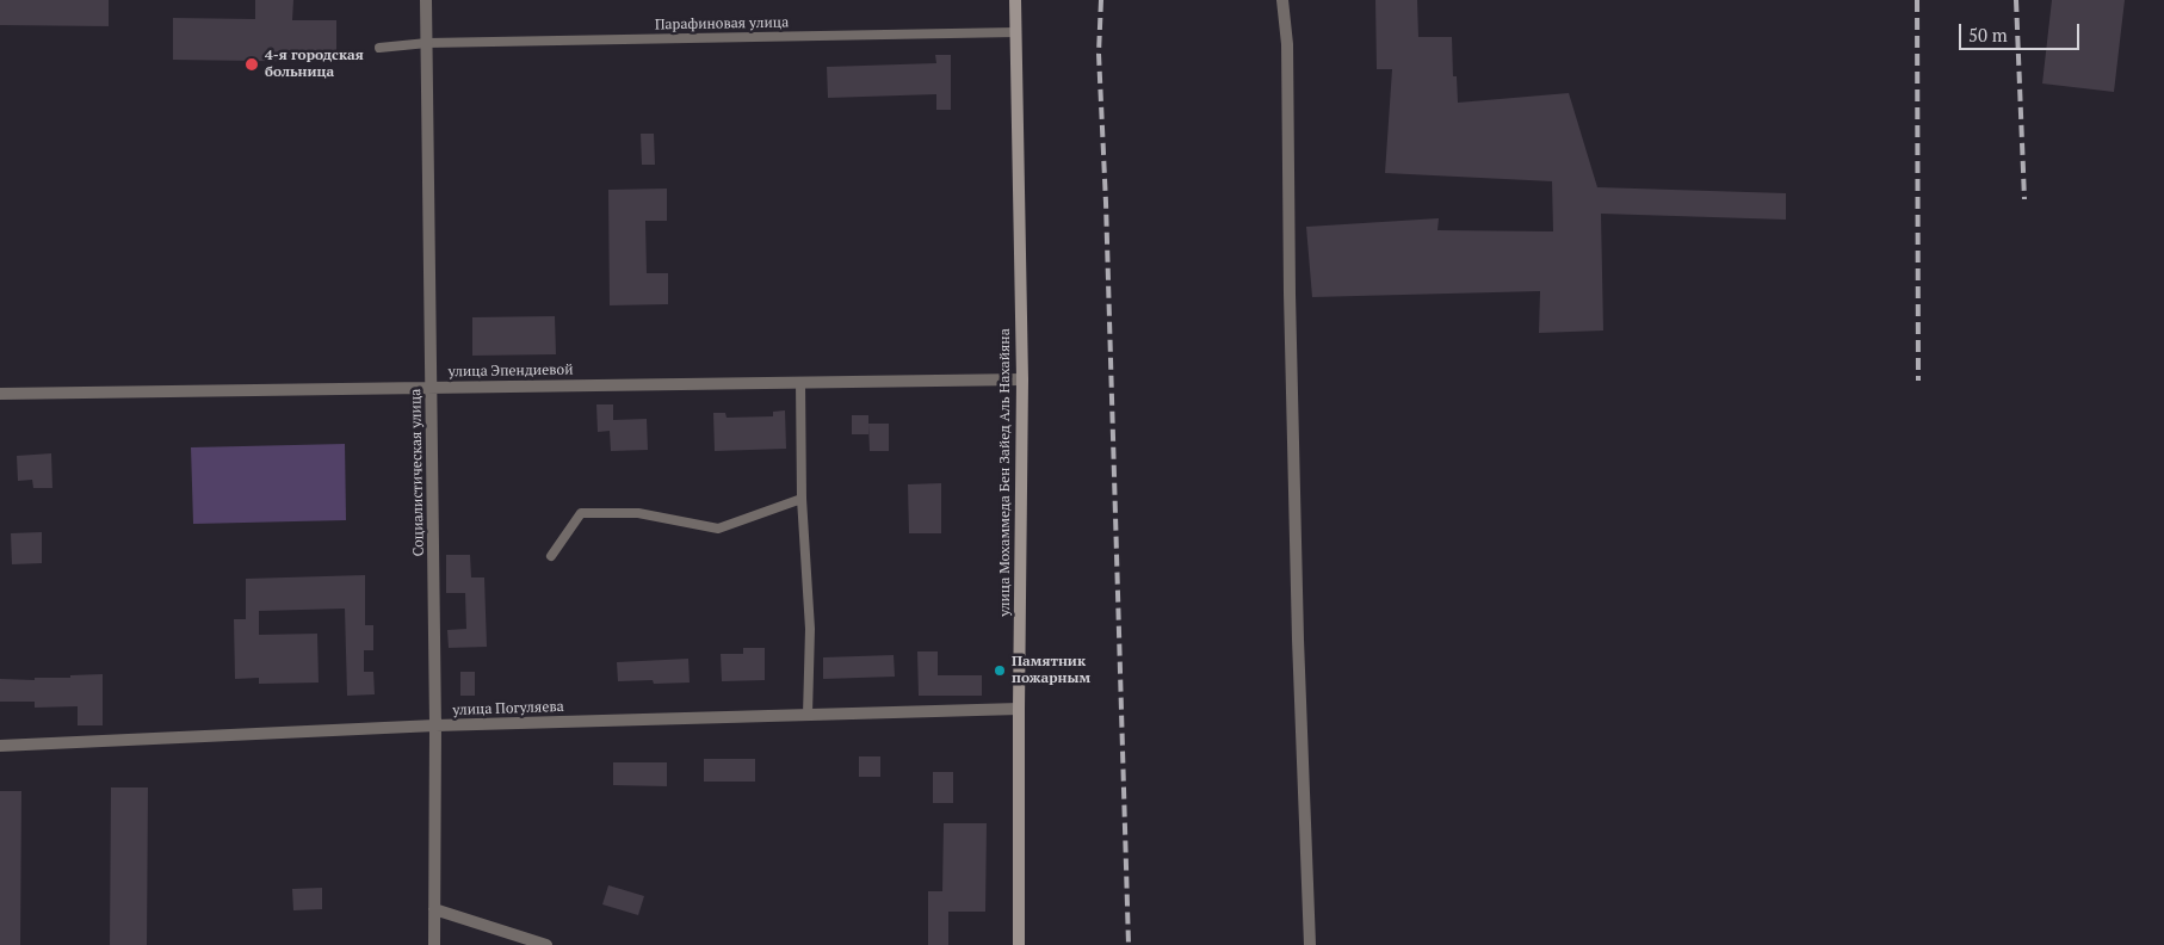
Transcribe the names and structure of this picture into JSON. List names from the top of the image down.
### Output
{
  "streets": {
    "main road": ["улица Мохаммеда Бен Зайед Аль Нахайяна"],
    "street": ["улица Эпендиевой", "Социалистическая улица", "улица Погуляева"],
    "lane": ["Парафиновая улица"]
  },
  "crossings": [
    ["Парафиновая улица", "Социалистическая улица"],
    ["Парафиновая улица", "улица Мохаммеда Бен Зайед Аль Нахайяна"],
    ["улица Эпендиевой", "Социалистическая улица"],
    ["улица Эпендиевой", "улица Мохаммеда Бен Зайед Аль Нахайяна"],
    ["Социалистическая улица", "улица Погуляева"],
    ["улица Мохаммеда Бен Зайед Аль Нахайяна", "улица Погуляева"]
  ],
  "places": ["4-я городская больница", "Памятник пожарным"],
  "scale_bar": "50 m"
}
